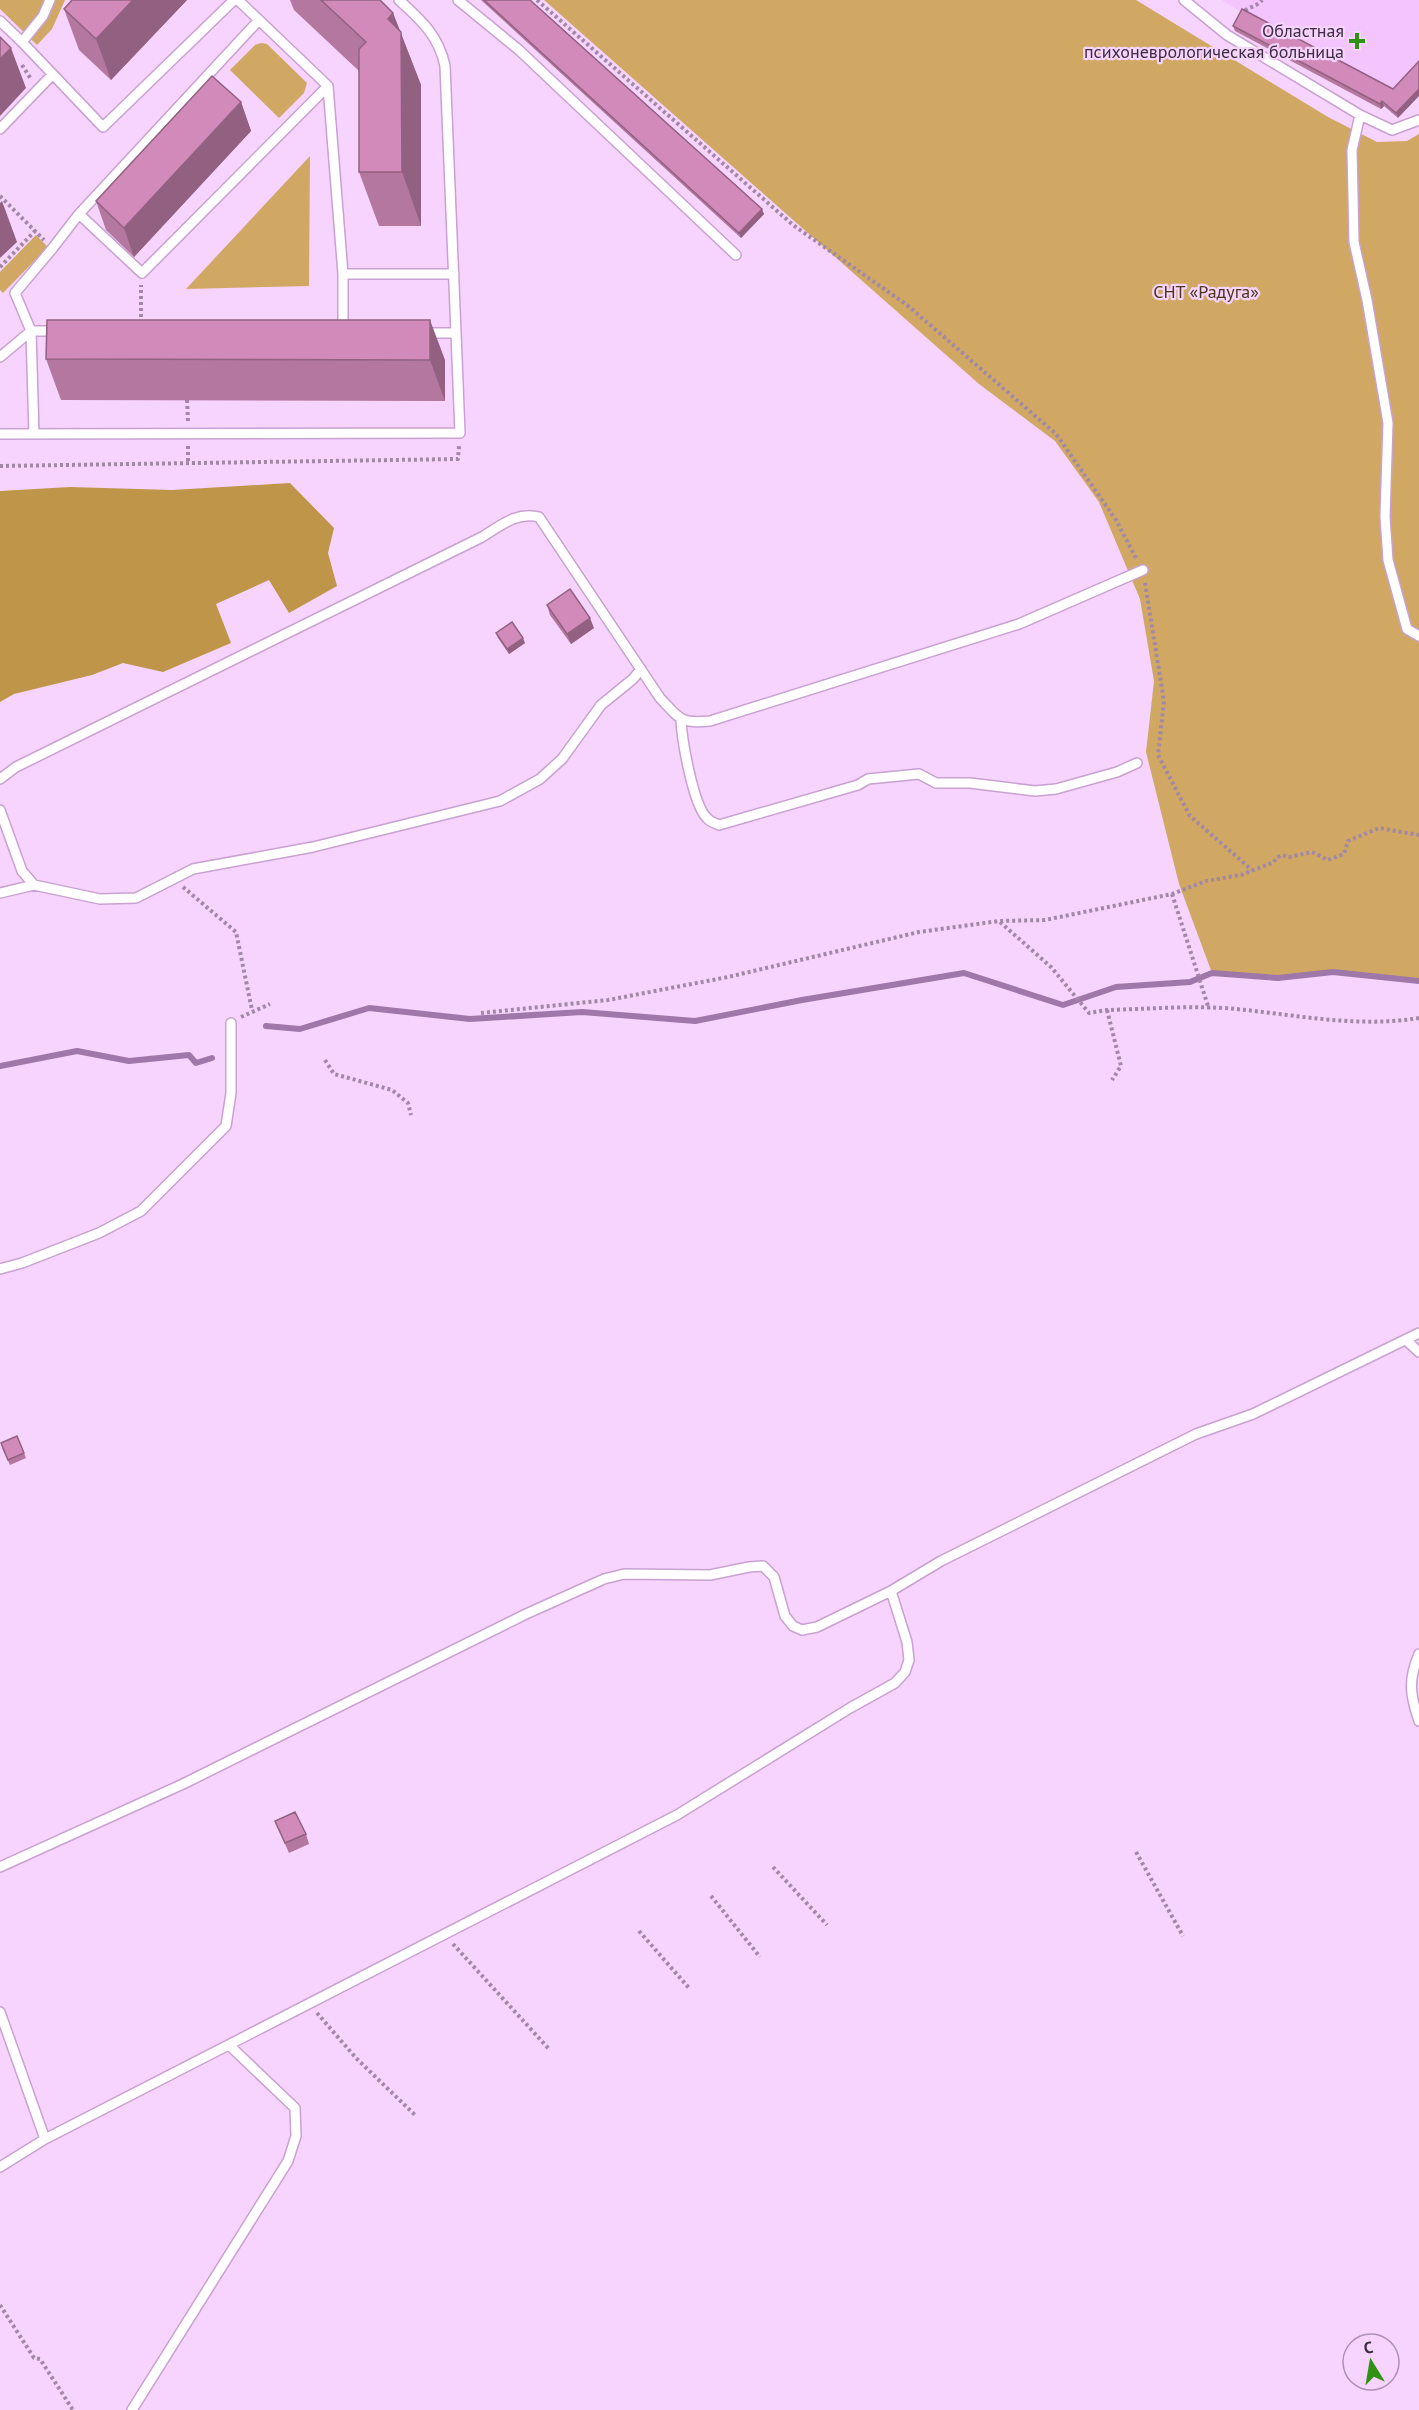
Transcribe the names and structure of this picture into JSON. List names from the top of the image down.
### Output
{
  "parks": ["СНТ «Радуга»"],
  "places": {
    "health": ["Областная психоневрологическая больница"]
  },
  "north": "top"
}
